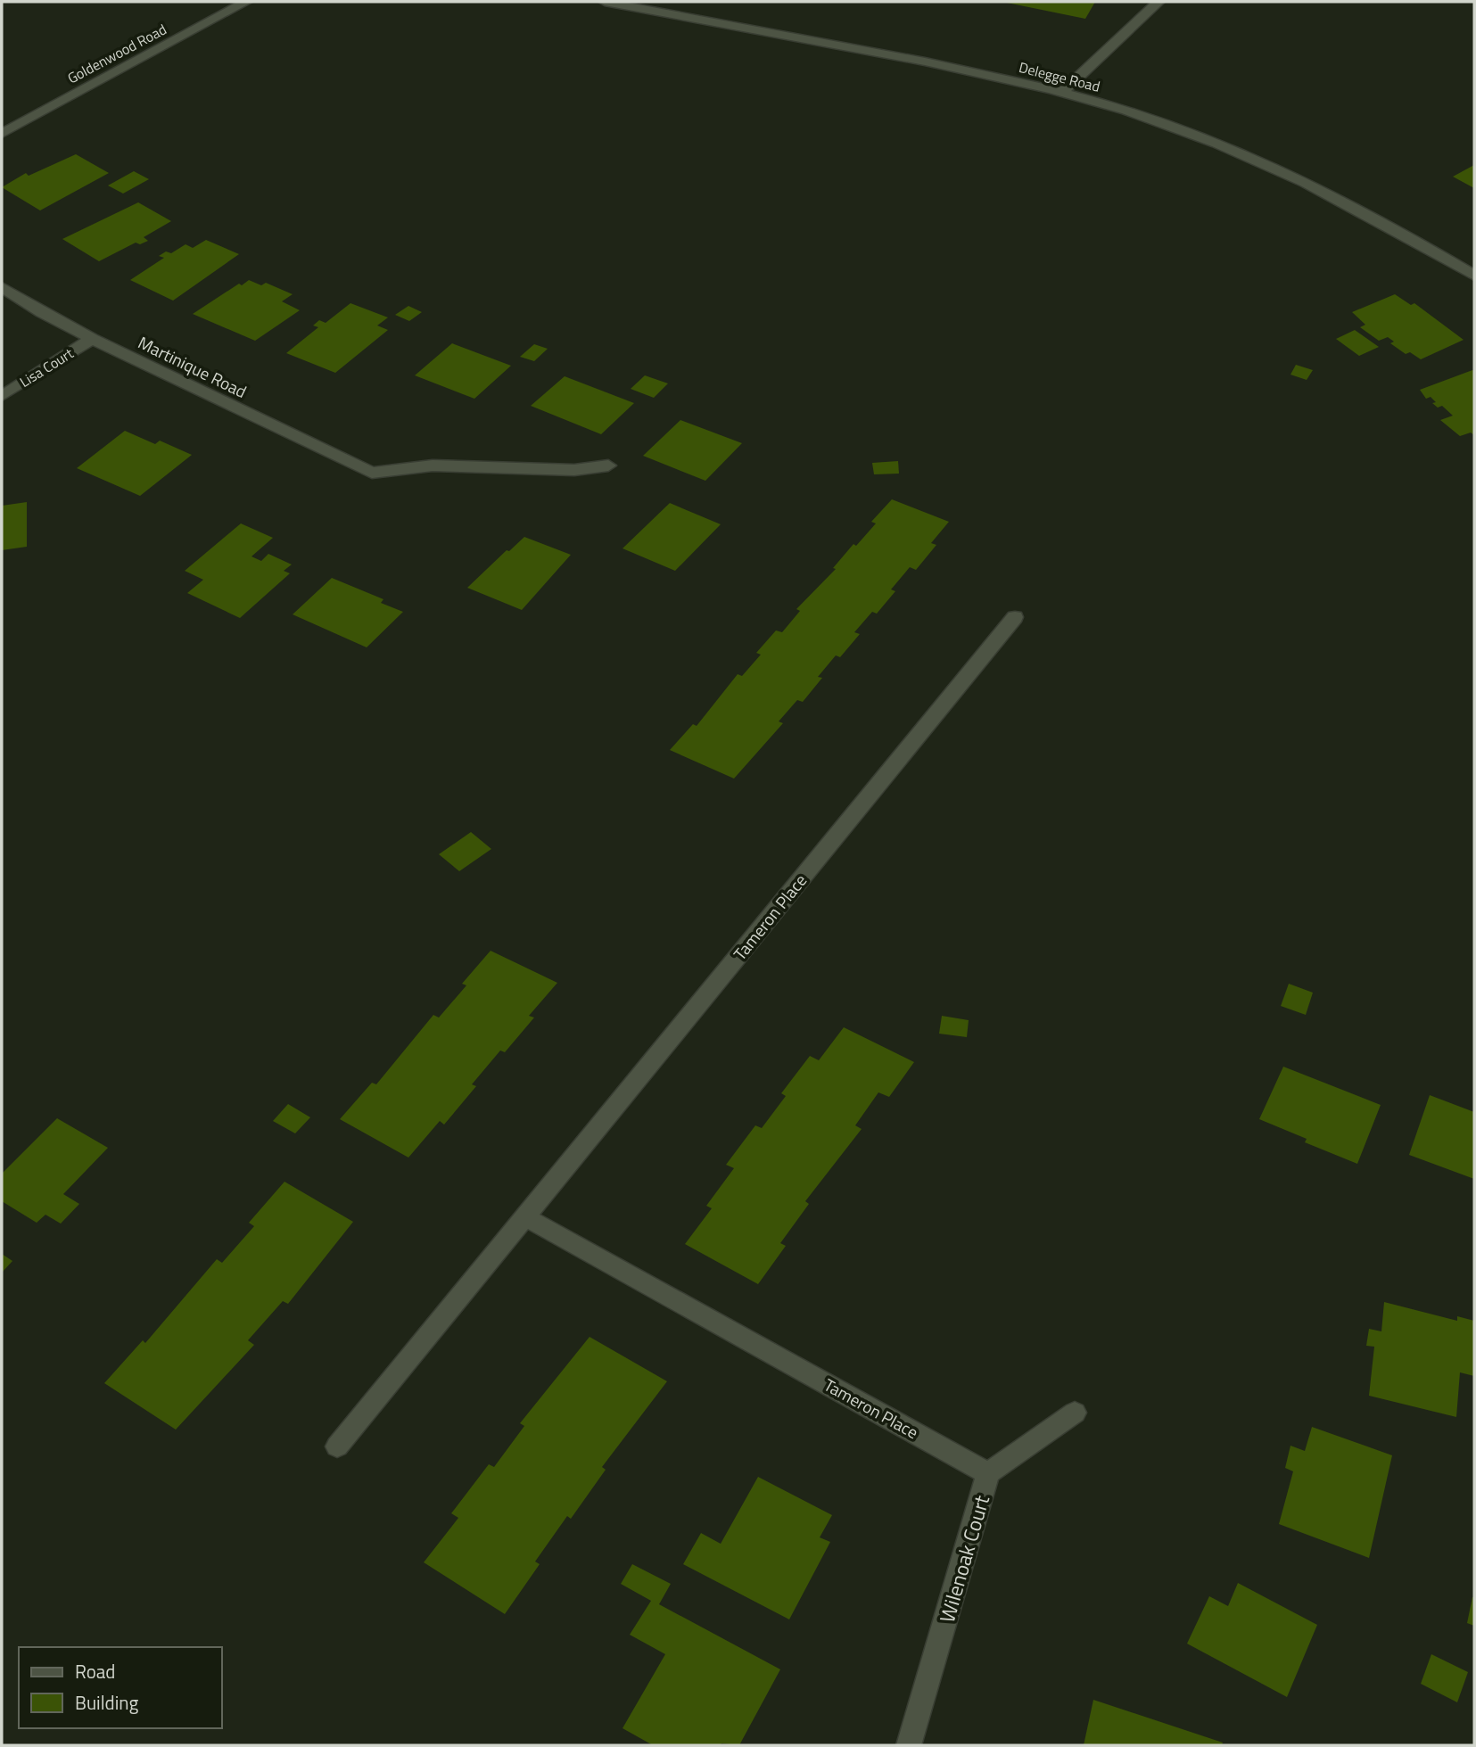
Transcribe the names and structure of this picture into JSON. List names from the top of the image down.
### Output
{
  "streets": {
    "street": [
      "Goldenwood Road",
      "Delegge Road",
      "Martinique Road",
      "Lisa Court",
      "Tameron Place",
      "Wilenoak Court"
    ]
  },
  "crossings": [
    ["Martinique Road", "Lisa Court"],
    ["Tameron Place", "Wilenoak Court"]
  ],
  "legend": ["Road", "Building"]
}
